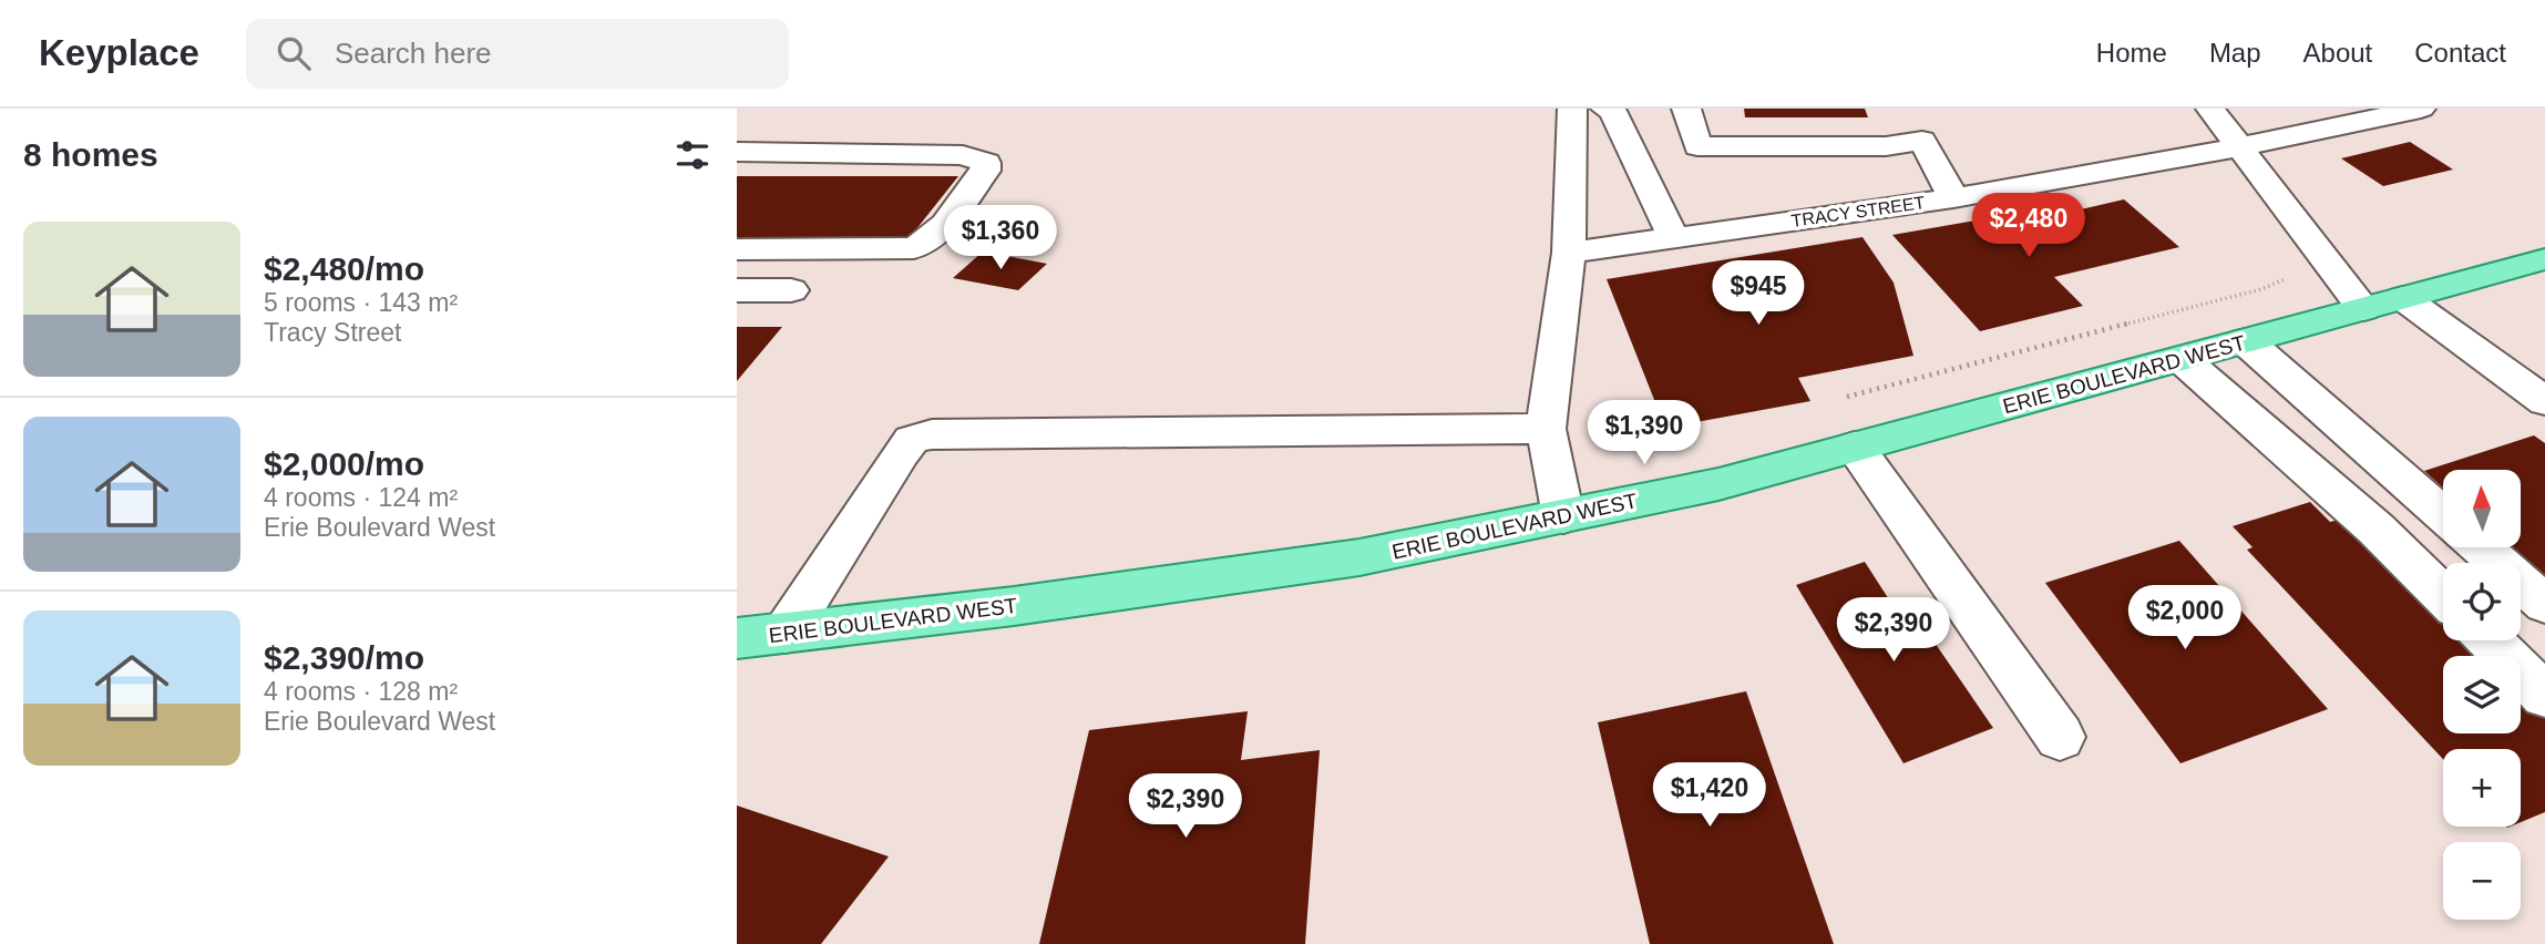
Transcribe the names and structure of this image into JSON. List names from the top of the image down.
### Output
{
  "streets": {
    "main road": ["ERIE BOULEVARD WEST"],
    "street": ["TRACY STREET"]
  },
  "north": "top",
  "page": {
    "header": "Keyplace",
    "search": "Search here",
    "nav": [
      "Home",
      "Map",
      "About",
      "Contact"
    ],
    "heading": "8 homes",
    "price": [
      "$2,480",
      "$1,360",
      "$945",
      "$1,390",
      "$2,000",
      "$2,390",
      "$1,420",
      "$2,390"
    ],
    "list": [
      {
        "name": "$2,480/mo",
        "note": "5 rooms · 143 m² · Tracy Street"
      },
      {
        "name": "$2,000/mo",
        "note": "4 rooms · 124 m² · Erie Boulevard West"
      },
      {
        "name": "$2,390/mo",
        "note": "4 rooms · 128 m² · Erie Boulevard West"
      }
    ],
    "map_buttons": ["+", "−"]
  }
}
